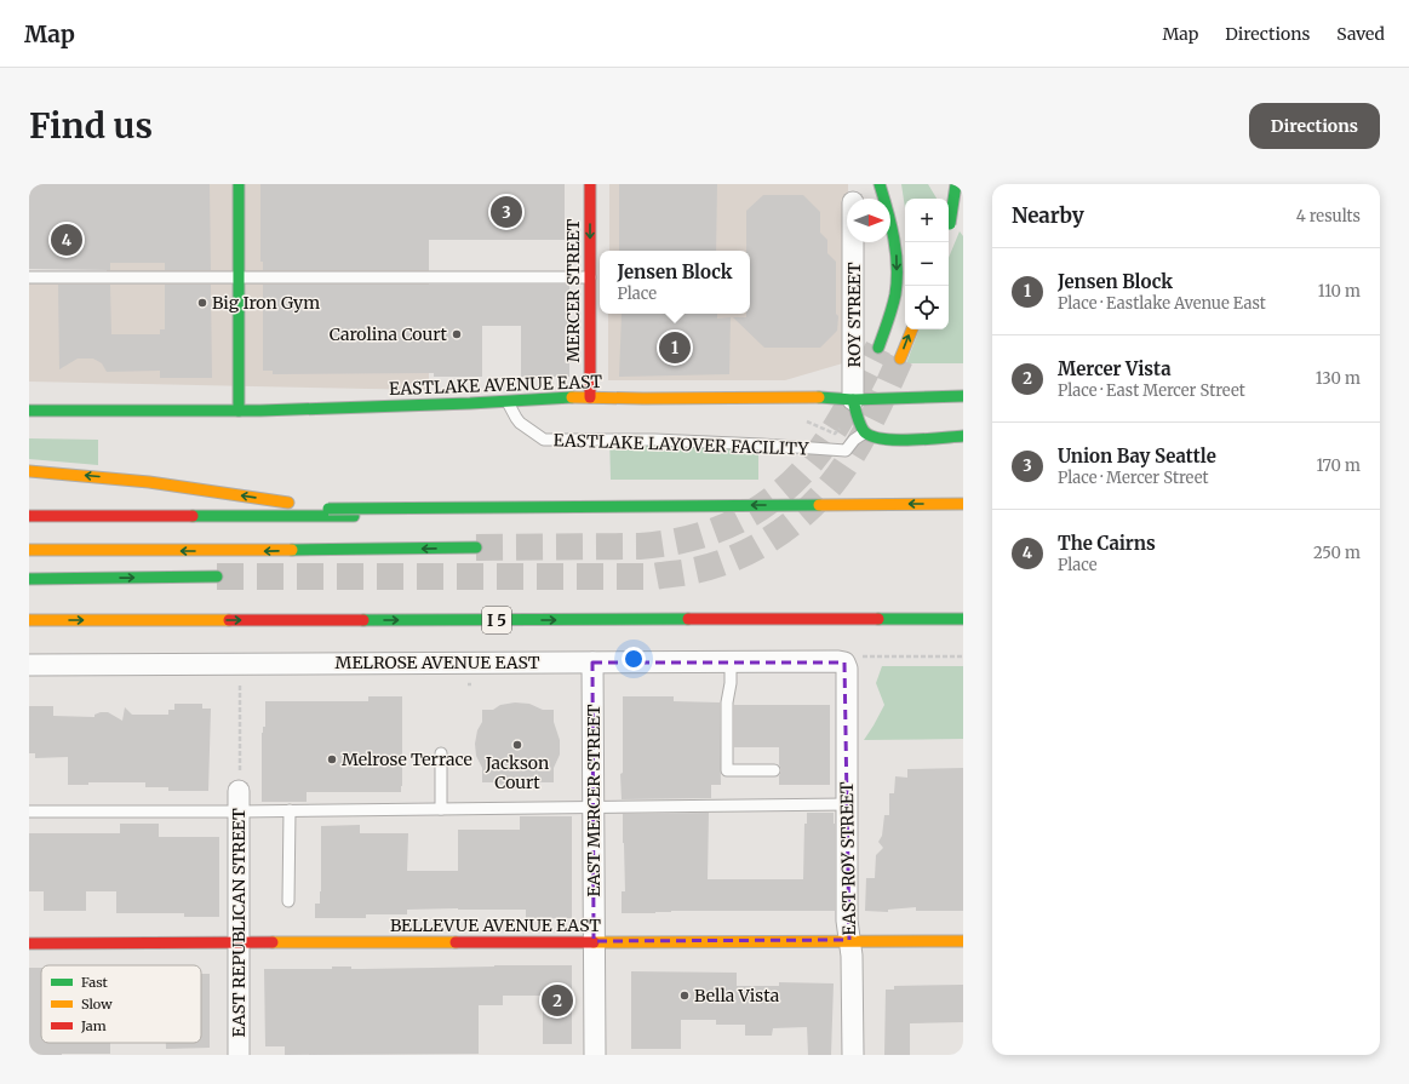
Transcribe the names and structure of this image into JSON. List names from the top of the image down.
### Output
{
  "streets": {
    "main road": [
      "MERCER STREET",
      "EASTLAKE AVENUE EAST",
      "I 5",
      "BELLEVUE AVENUE EAST"
    ],
    "street": [
      "ROY STREET",
      "MELROSE AVENUE EAST",
      "EAST MERCER STREET",
      "EAST ROY STREET",
      "EAST REPUBLICAN STREET"
    ],
    "lane": ["EASTLAKE LAYOVER FACILITY"]
  },
  "crossings": [
    ["MERCER STREET", "EASTLAKE AVENUE EAST"],
    ["ROY STREET", "EASTLAKE AVENUE EAST"],
    ["EASTLAKE AVENUE EAST", "EASTLAKE LAYOVER FACILITY"],
    ["MELROSE AVENUE EAST", "EAST MERCER STREET"],
    ["MELROSE AVENUE EAST", "EAST ROY STREET"],
    ["EAST MERCER STREET", "BELLEVUE AVENUE EAST"],
    ["EAST ROY STREET", "BELLEVUE AVENUE EAST"],
    ["EAST REPUBLICAN STREET", "BELLEVUE AVENUE EAST"]
  ],
  "one_way": ["MERCER STREET"],
  "places": [
    "Big Iron Gym",
    "Carolina Court",
    "Jackson Court",
    "Melrose Terrace",
    "Bella Vista"
  ],
  "legend": ["Fast", "Slow", "Jam"],
  "north": "right",
  "page": {
    "header": "Map",
    "nav": ["Map", "Directions", "Saved"],
    "buttons": "Directions",
    "title": "Find us",
    "heading": ["Nearby", "4 results"],
    "pins": [
      "3",
      "4",
      "1",
      "2"
    ],
    "map_buttons": ["+", "−"],
    "list": [
      {
        "mark": "1",
        "name": "Jensen Block",
        "note": "Place · Eastlake Avenue East",
        "value": "110 m"
      },
      {
        "mark": "2",
        "name": "Mercer Vista",
        "note": "Place · East Mercer Street",
        "value": "130 m"
      },
      {
        "mark": "3",
        "name": "Union Bay Seattle",
        "note": "Place · Mercer Street",
        "value": "170 m"
      },
      {
        "mark": "4",
        "name": "The Cairns",
        "note": "Place",
        "value": "250 m"
      }
    ],
    "popup": ["Jensen Block", "Place"]
  }
}
